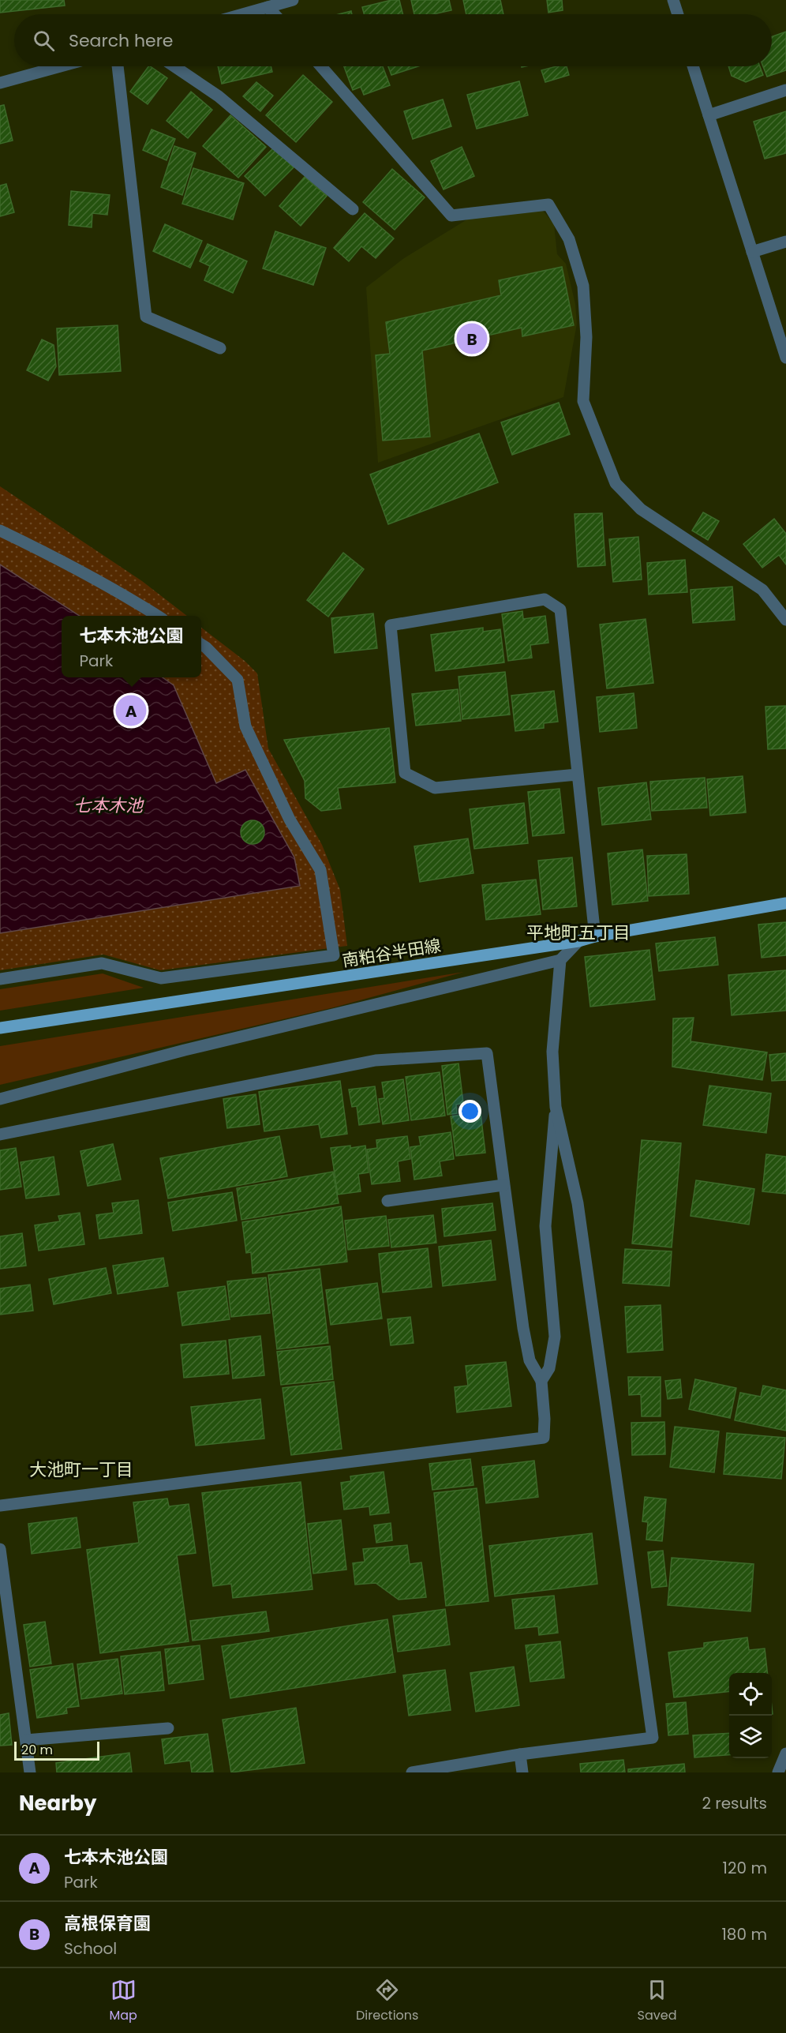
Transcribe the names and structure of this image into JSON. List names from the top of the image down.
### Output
{
  "streets": {
    "main road": ["南粕谷半田線"]
  },
  "districts": ["平地町五丁目", "大池町一丁目"],
  "water": ["七本木池"],
  "scale_bar": "20 m",
  "page": {
    "search": "Search here",
    "pins": ["B", "A"],
    "popup": ["七本木池公園", "Park"],
    "scale": "20 m",
    "heading": ["Nearby", "2 results"],
    "list": [
      {
        "mark": "A",
        "name": "七本木池公園",
        "note": "Park",
        "value": "120 m"
      },
      {
        "mark": "B",
        "name": "高根保育園",
        "note": "School",
        "value": "180 m"
      }
    ],
    "nav": ["Map", "Directions", "Saved"]
  }
}
